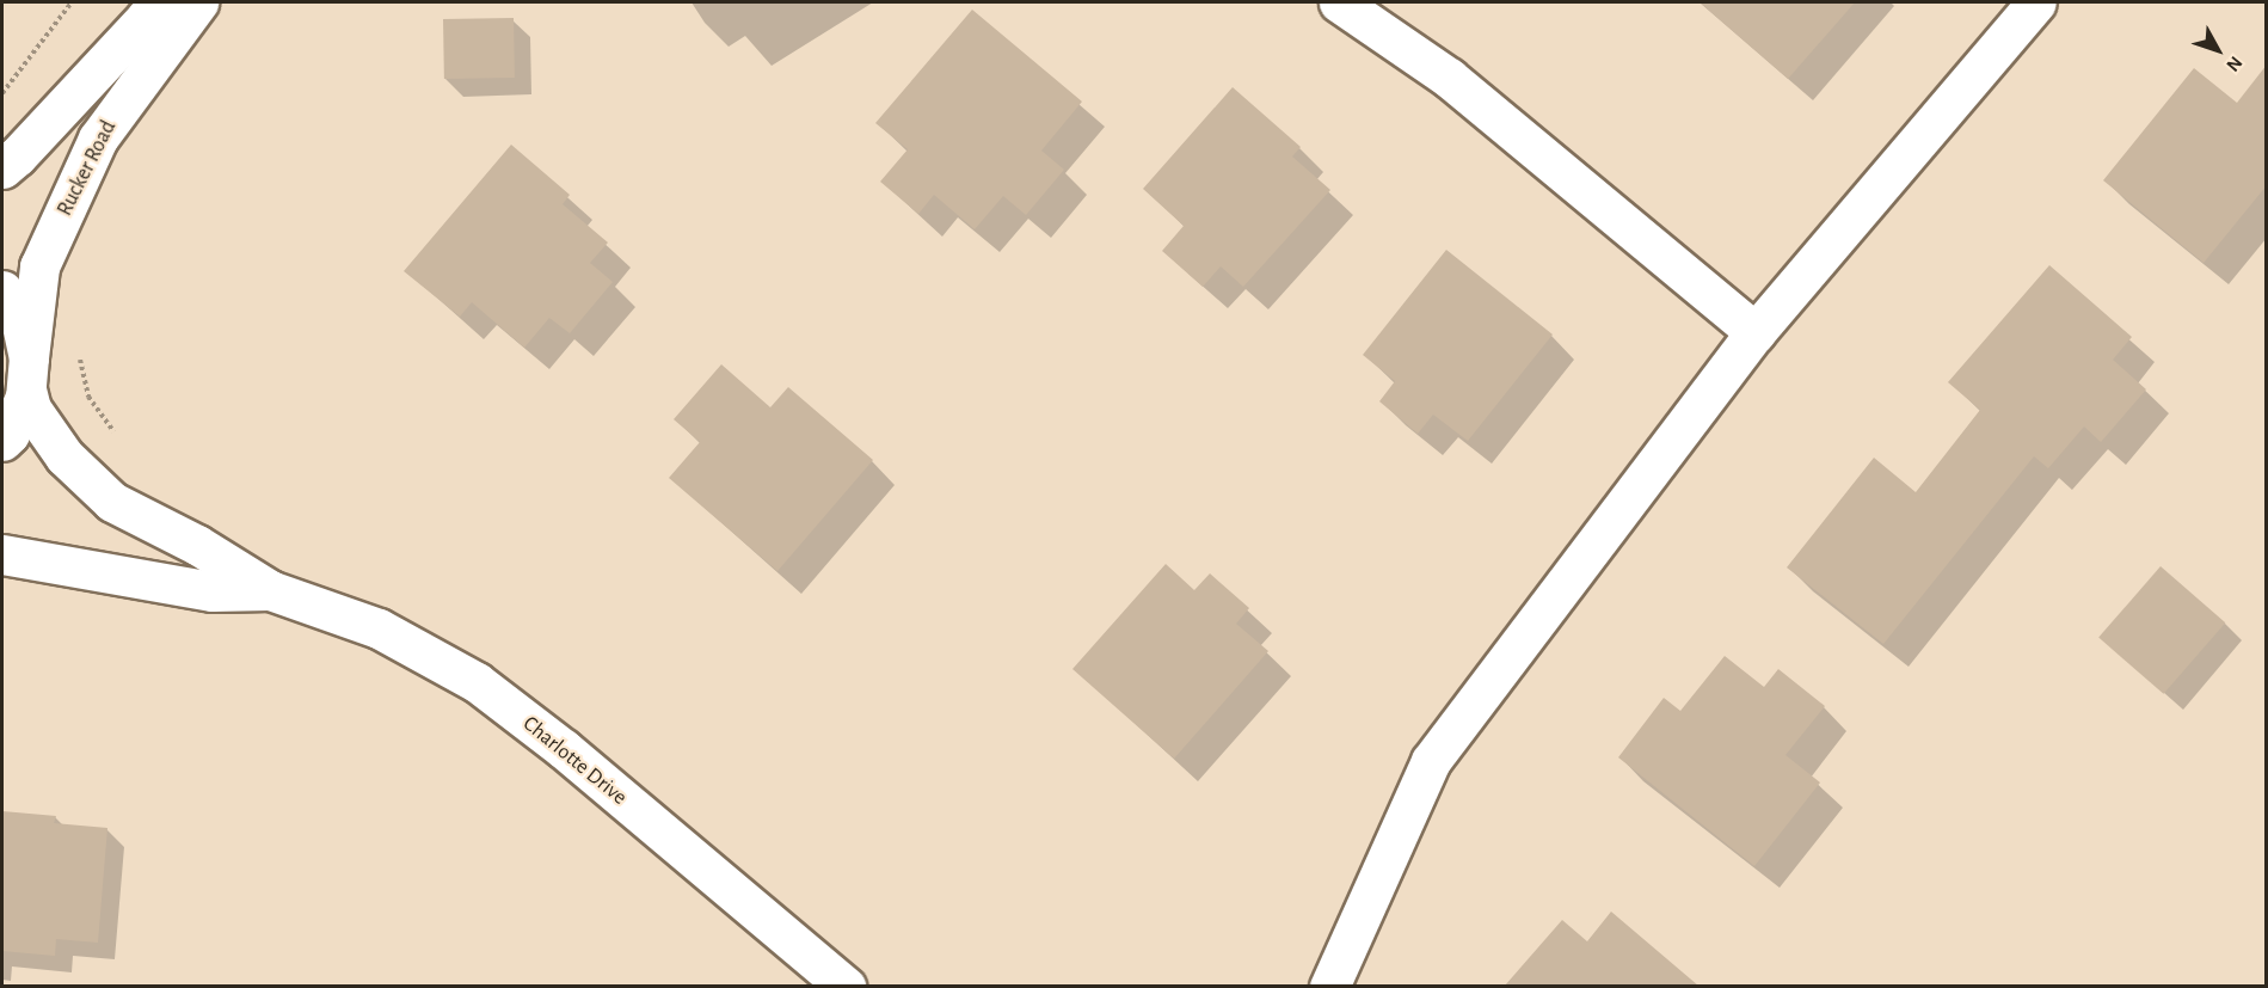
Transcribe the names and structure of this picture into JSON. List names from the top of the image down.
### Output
{
  "streets": {
    "street": ["Rucker Road", "Charlotte Drive"]
  },
  "crossings": [
    ["Rucker Road", "Charlotte Drive"]
  ],
  "north": "bottom right"
}
